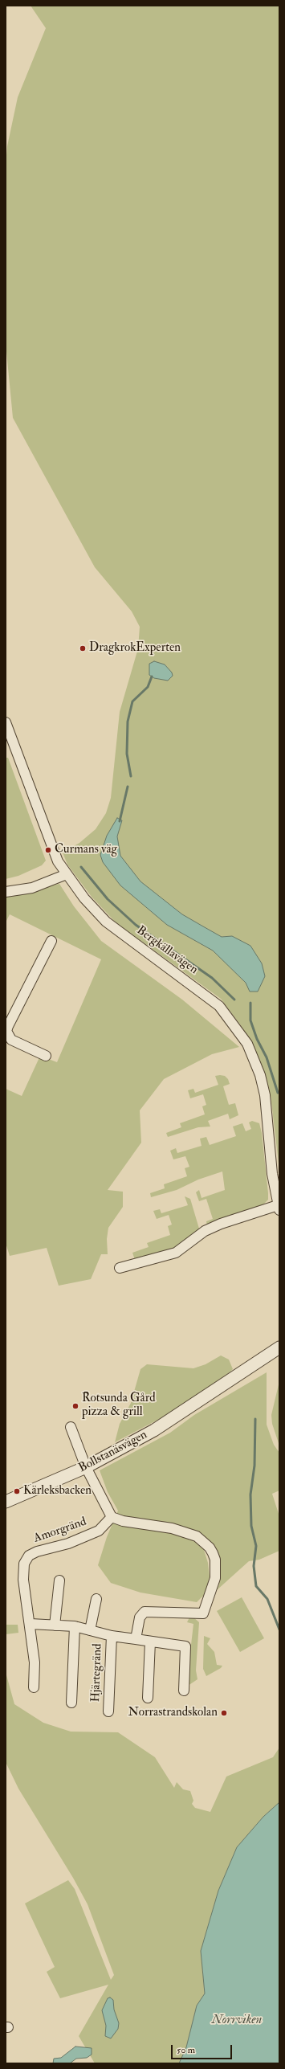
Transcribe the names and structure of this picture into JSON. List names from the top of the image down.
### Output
{
  "streets": {
    "street": [
      "Bergkällavägen",
      "Bollstanäsvägen",
      "Amorgränd",
      "Hjärtegränd"
    ]
  },
  "water": ["Norrviken"],
  "places": [
    "DragkrokExperten",
    "Curmans väg",
    "Rotsunda Gård pizza & grill",
    "Kärleksbacken",
    "Norrastrandskolan"
  ],
  "scale_bar": "50 m"
}
